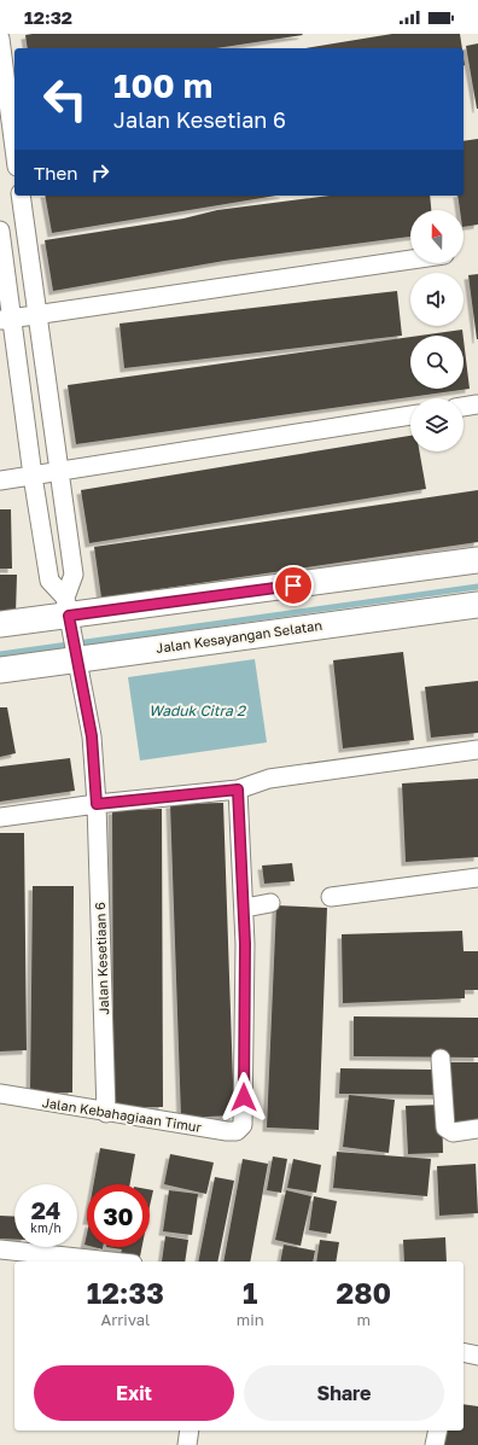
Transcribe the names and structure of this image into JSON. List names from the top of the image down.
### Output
{
  "streets": {
    "street": ["Jalan Kesayangan Selatan", "Jalan Kesetiaan 6", "Jalan Kebahagiaan Timur"]
  },
  "crossings": [
    ["Jalan Kesayangan Selatan", "Jalan Kesetiaan 6"],
    ["Jalan Kesetiaan 6", "Jalan Kebahagiaan Timur"]
  ],
  "water": ["Waduk Citra 2"],
  "north": "top",
  "page": {
    "status": "12:32",
    "turn": ["100 m", "Jalan Kesetian 6"],
    "then": "Then",
    "speed": "24 km/h",
    "limit": "30",
    "eta": [
      "12:33",
      "Arrival",
      "1",
      "min",
      "280",
      "m"
    ],
    "buttons": ["Exit", "Share"]
  }
}
